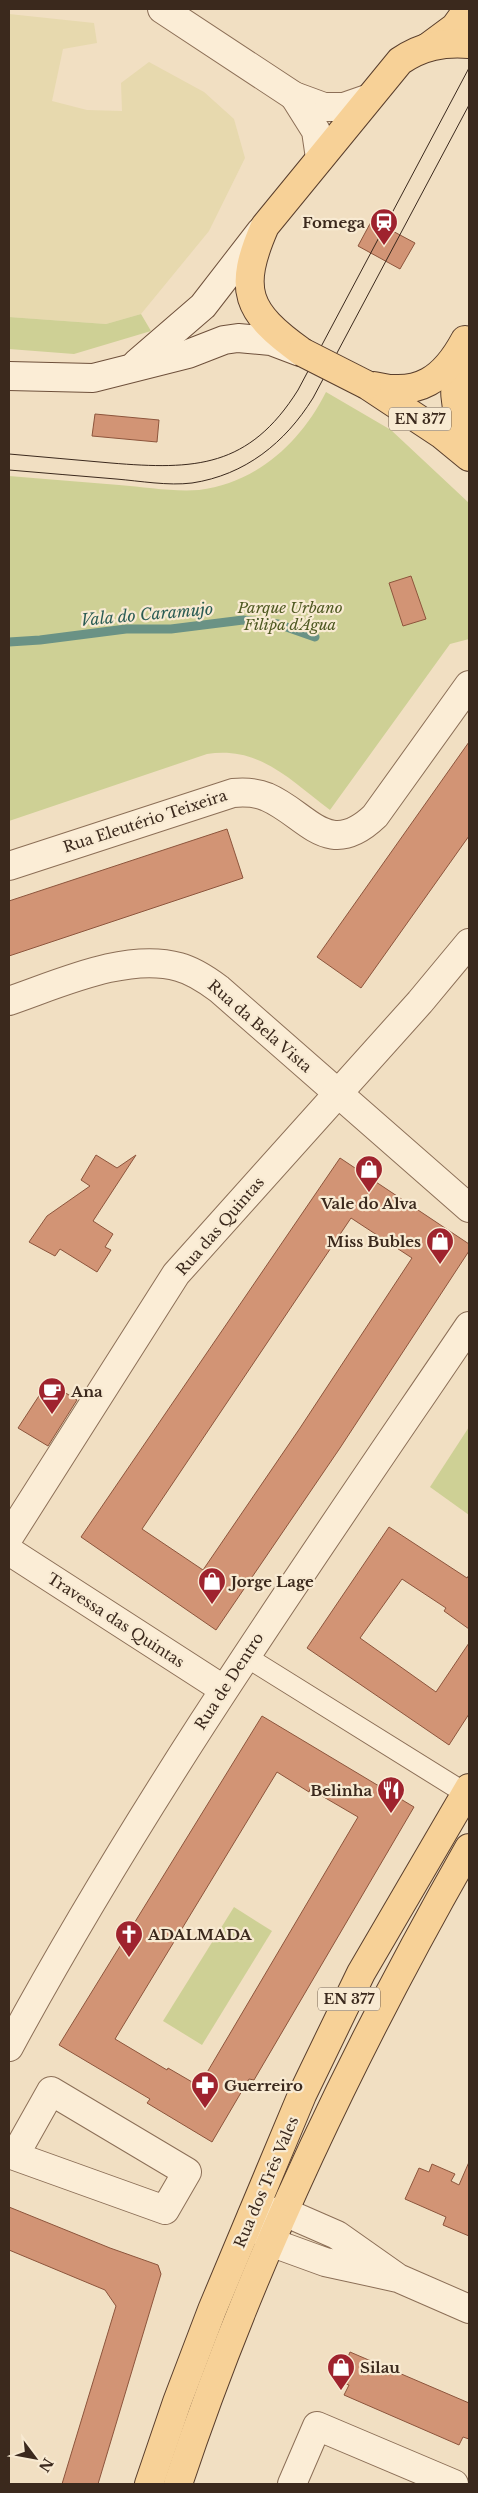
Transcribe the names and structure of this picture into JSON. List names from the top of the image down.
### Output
{
  "streets": {
    "main road": ["EN 377", "Rua dos Três Vales"],
    "street": [
      "Rua Eleutério Teixeira",
      "Rua da Bela Vista",
      "Rua das Quintas",
      "Travessa das Quintas",
      "Rua de Dentro"
    ]
  },
  "crossings": [
    ["Rua da Bela Vista", "Rua das Quintas"],
    ["Travessa das Quintas", "Rua de Dentro"]
  ],
  "water": ["Vala do Caramujo"],
  "parks": ["Parque Urbano Filipa d'Água"],
  "places": {
    "station": ["Fomega"],
    "shop": [
      "Vale do Alva",
      "Miss Bubles",
      "Jorge Lage",
      "Silau"
    ],
    "cafe": ["Ana"],
    "restaurant": ["Belinha"],
    "church": ["ADALMADA"],
    "pharmacy": ["Guerreiro"]
  },
  "north": "bottom right"
}
